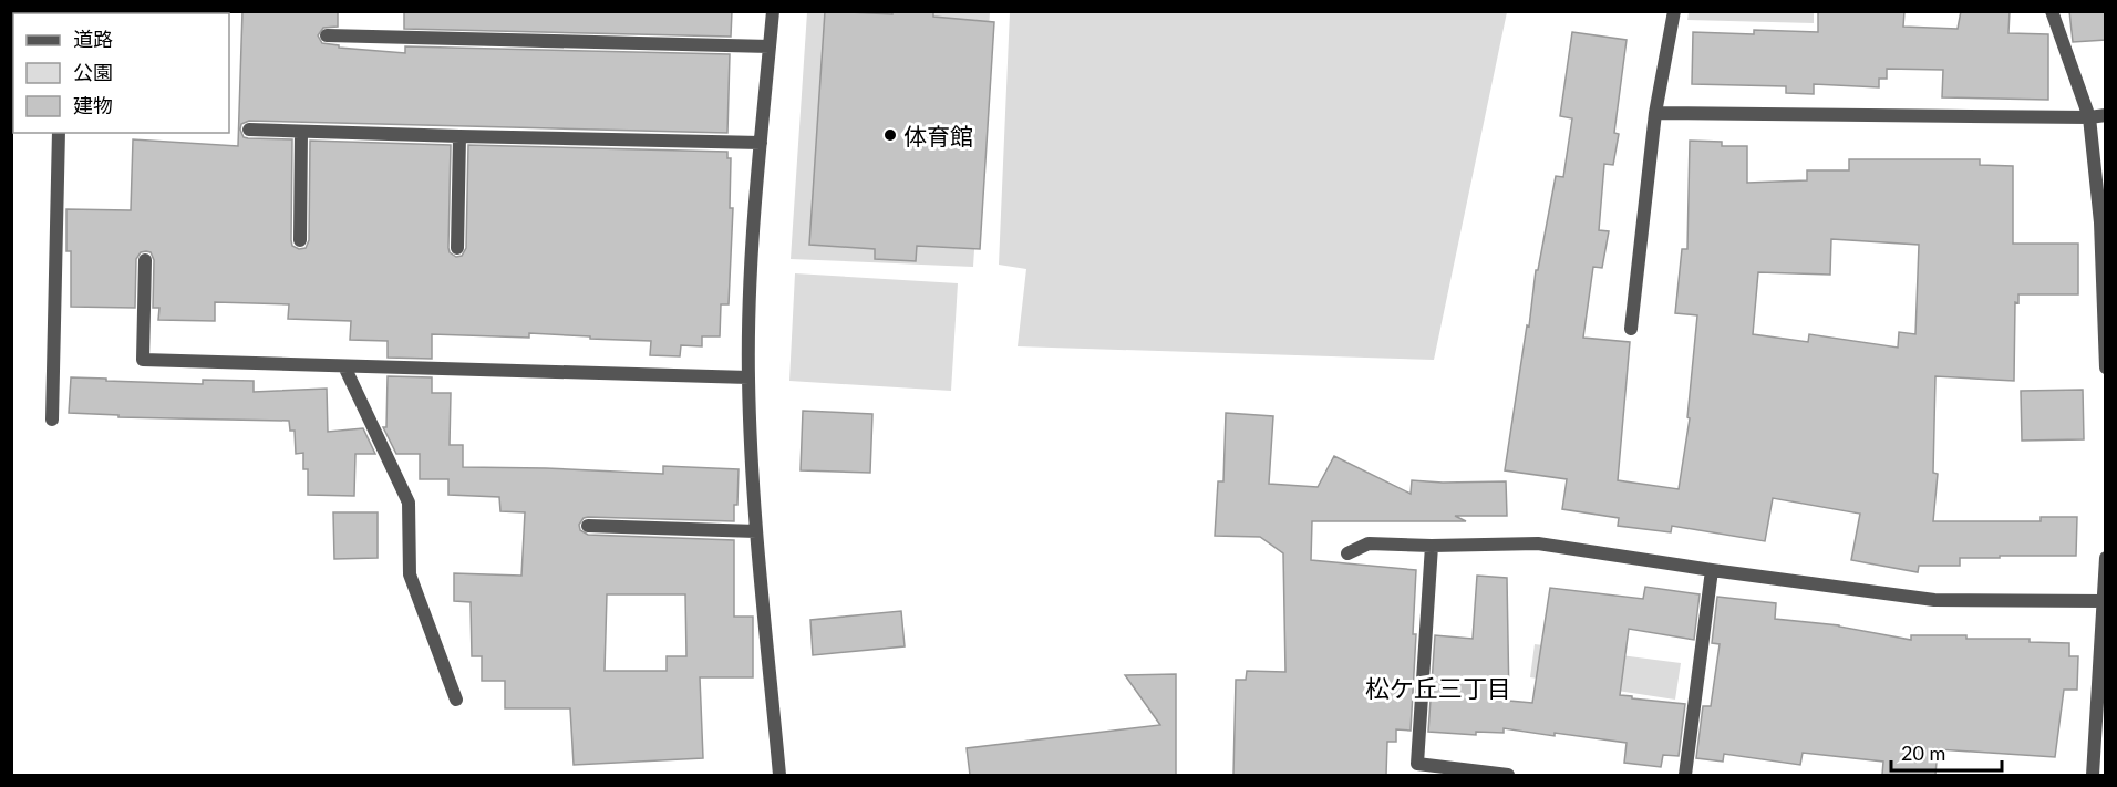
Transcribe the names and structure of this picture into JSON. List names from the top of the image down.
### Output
{
  "districts": ["松ケ丘三丁目"],
  "places": ["体育館"],
  "legend": ["道路", "公園", "建物"],
  "scale_bar": "20 m"
}
